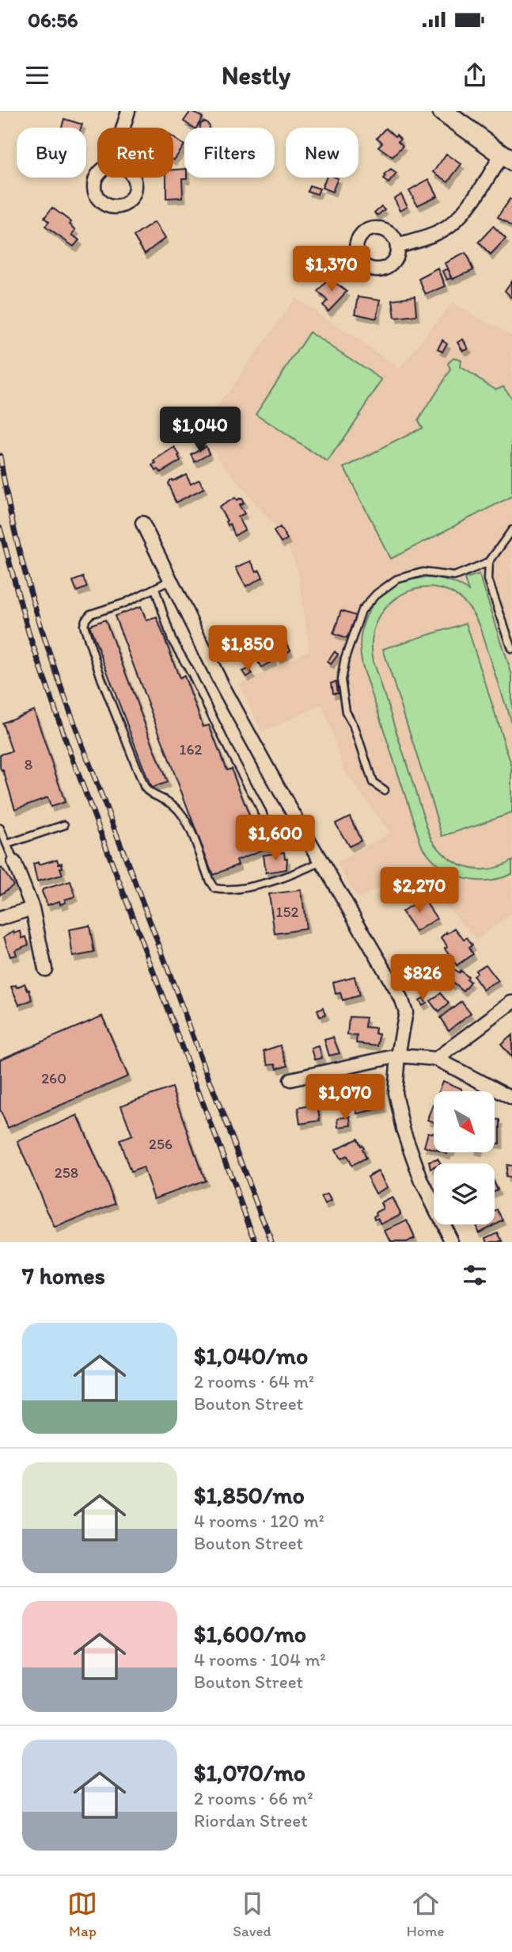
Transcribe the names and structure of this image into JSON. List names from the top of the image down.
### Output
{
  "house_numbers": [
    "162",
    "8",
    "152",
    "260",
    "256",
    "258"
  ],
  "north": "bottom right",
  "page": {
    "status": "06:56",
    "header": "Nestly",
    "chip": [
      "Buy",
      "Rent",
      "Filters",
      "New"
    ],
    "price": [
      "$1,370",
      "$1,040",
      "$1,850",
      "$1,600",
      "$2,270",
      "$826",
      "$1,070"
    ],
    "heading": "7 homes",
    "list": [
      {
        "name": "$1,040/mo",
        "note": "2 rooms · 64 m² · Bouton Street"
      },
      {
        "name": "$1,850/mo",
        "note": "4 rooms · 120 m² · Bouton Street"
      },
      {
        "name": "$1,600/mo",
        "note": "4 rooms · 104 m² · Bouton Street"
      },
      {
        "name": "$1,070/mo",
        "note": "2 rooms · 66 m² · Riordan Street"
      }
    ],
    "tabs": ["Map", "Saved", "Home"]
  }
}
